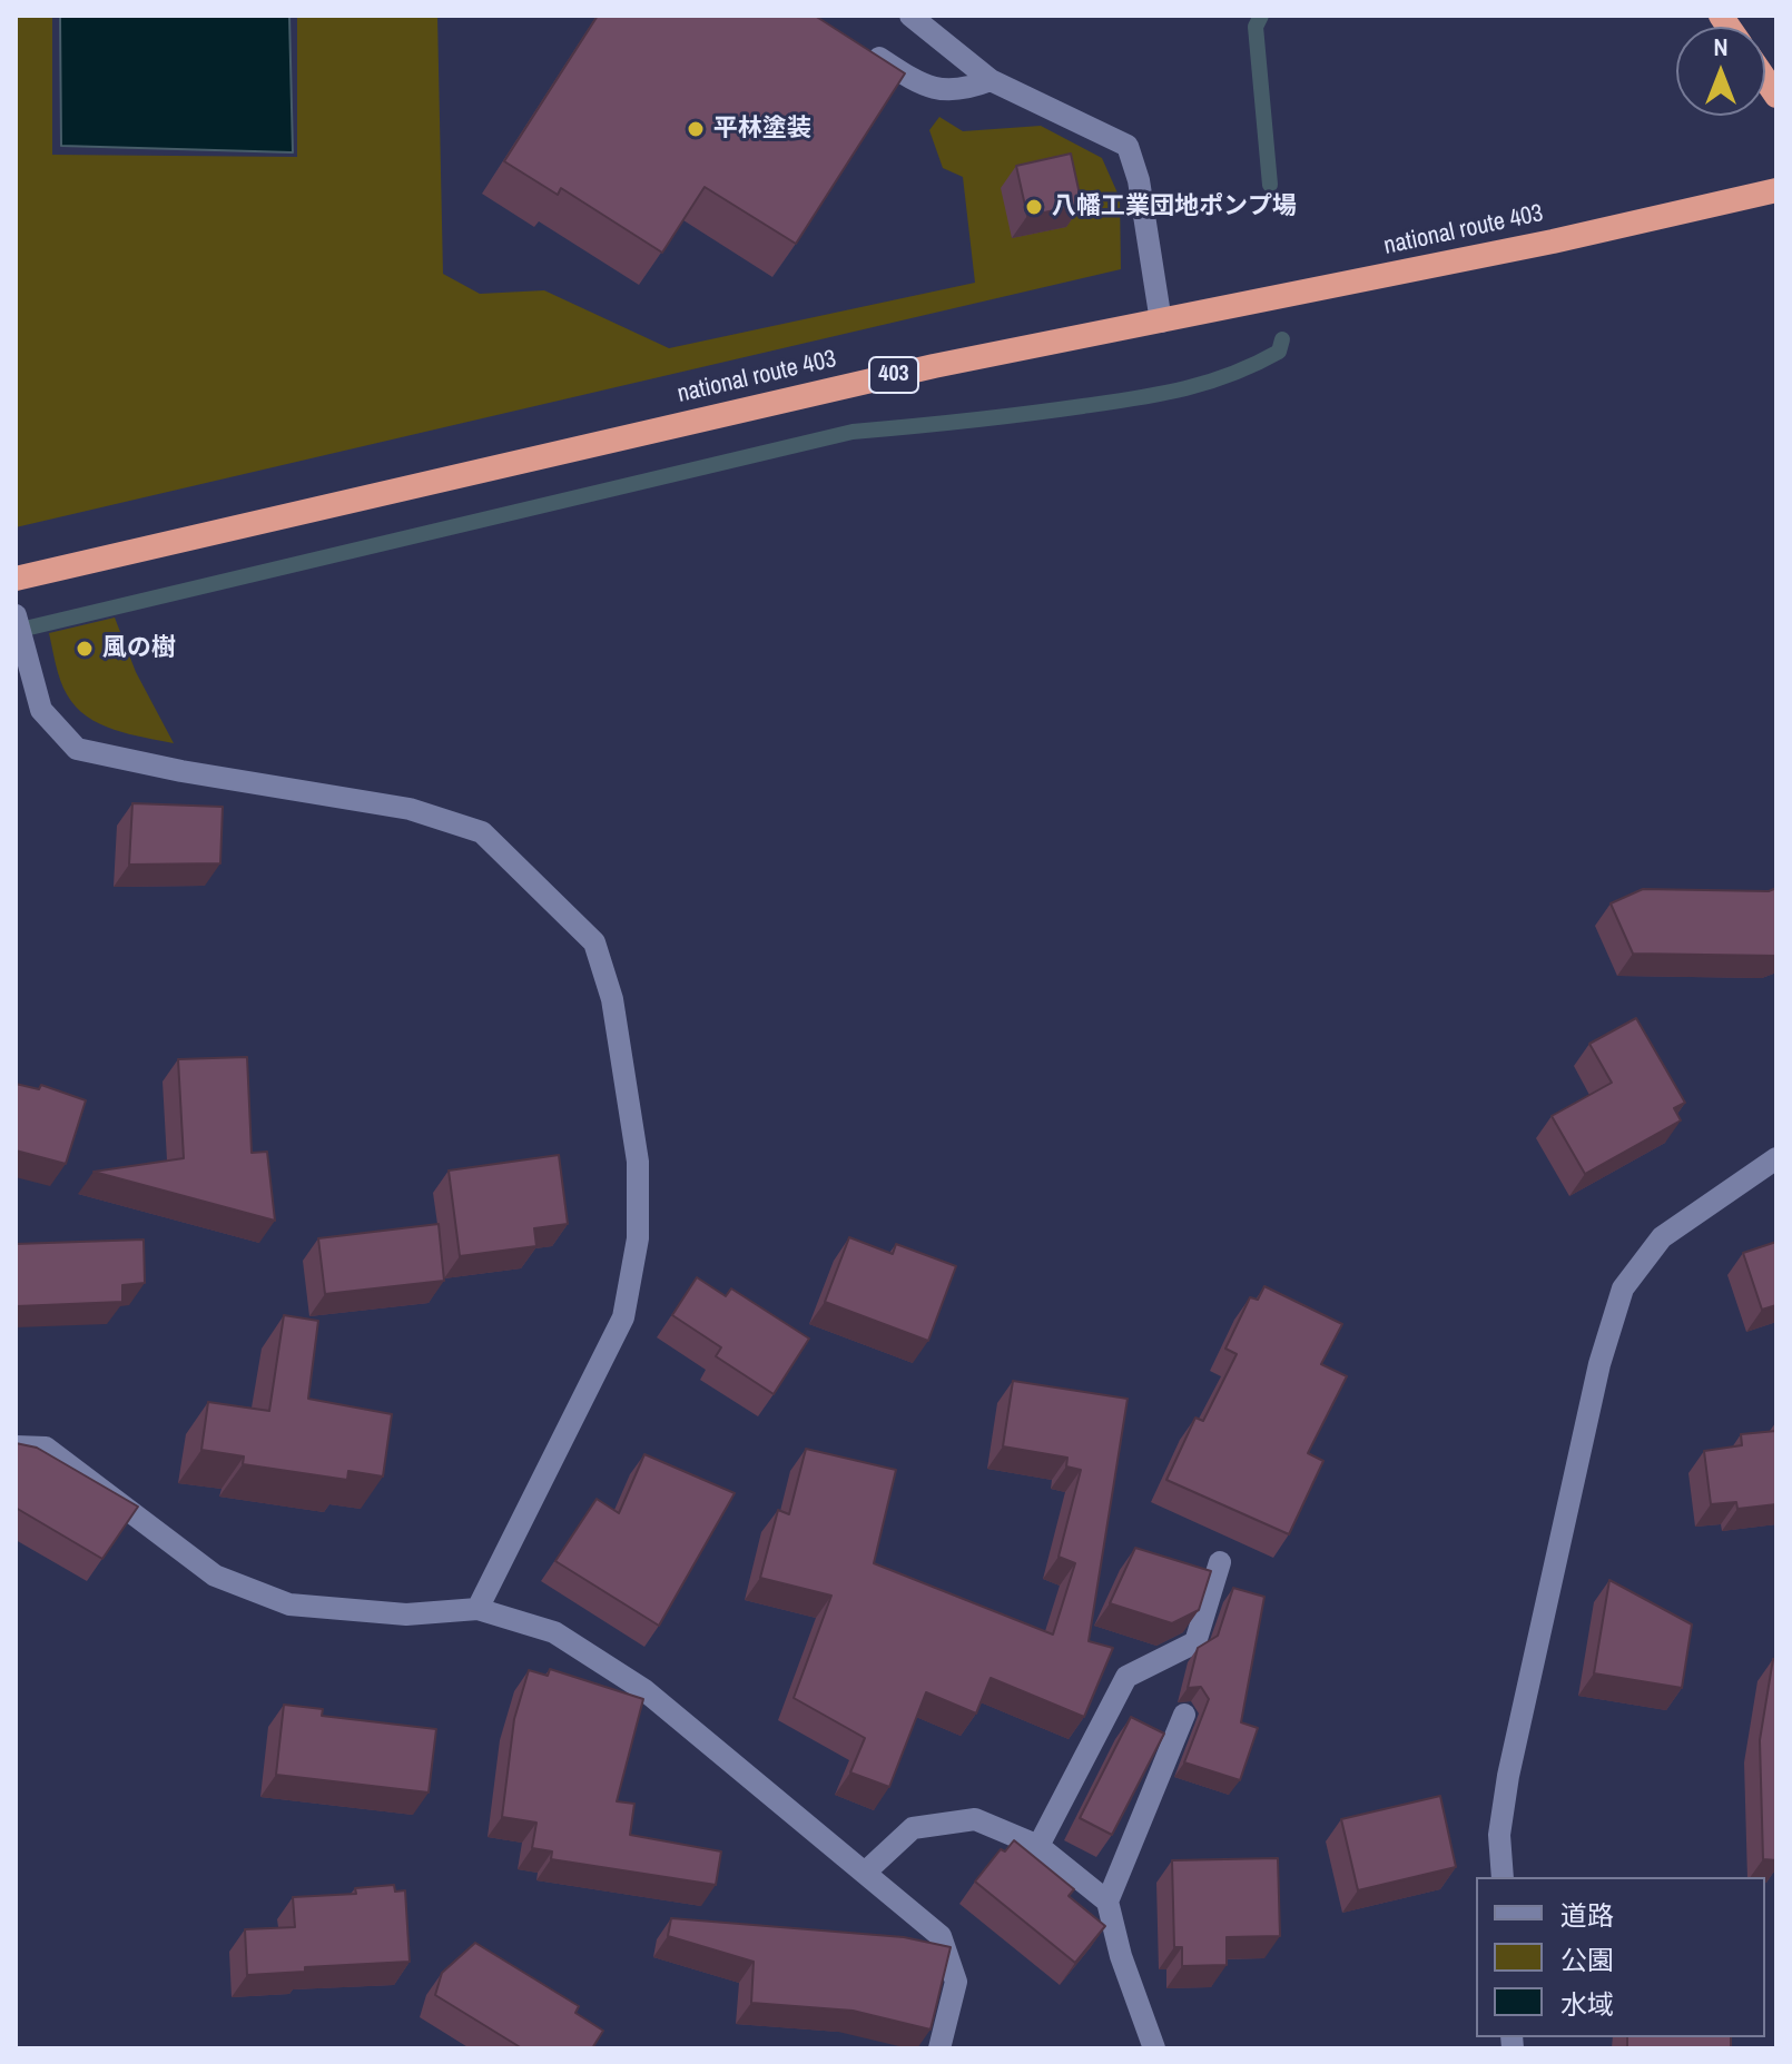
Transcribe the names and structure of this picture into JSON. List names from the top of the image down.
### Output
{
  "streets": {
    "highway": ["national route 403", "403"]
  },
  "places": ["平林塗装", "八幡工業団地ポンプ場", "風の樹"],
  "legend": ["道路", "公園", "水域"],
  "north": "top"
}
